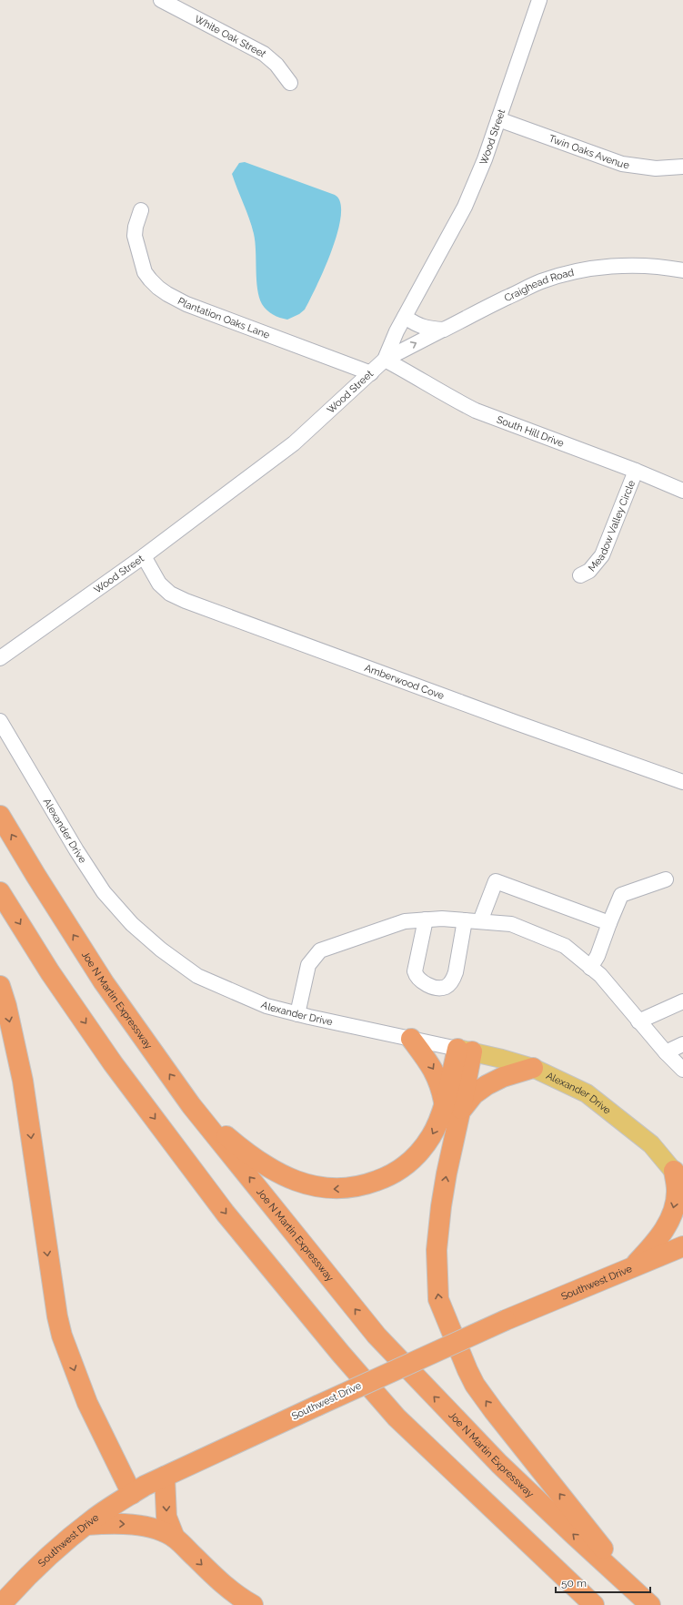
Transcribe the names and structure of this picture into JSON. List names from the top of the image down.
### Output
{
  "streets": {
    "highway": ["Joe N Martin Expressway", "Southwest Drive"],
    "main road": ["Alexander Drive"],
    "street": [
      "White Oak Street",
      "Wood Street",
      "Twin Oaks Avenue",
      "Craighead Road",
      "Plantation Oaks Lane",
      "South Hill Drive",
      "Meadow Valley Circle",
      "Amberwood Cove"
    ]
  },
  "crossings": [
    ["Wood Street", "Twin Oaks Avenue"],
    ["Wood Street", "Craighead Road"],
    ["Wood Street", "Plantation Oaks Lane"],
    ["Wood Street", "South Hill Drive"],
    ["Wood Street", "Amberwood Cove"],
    ["Craighead Road", "South Hill Drive"],
    ["South Hill Drive", "Meadow Valley Circle"]
  ],
  "scale_bar": "50 m"
}
